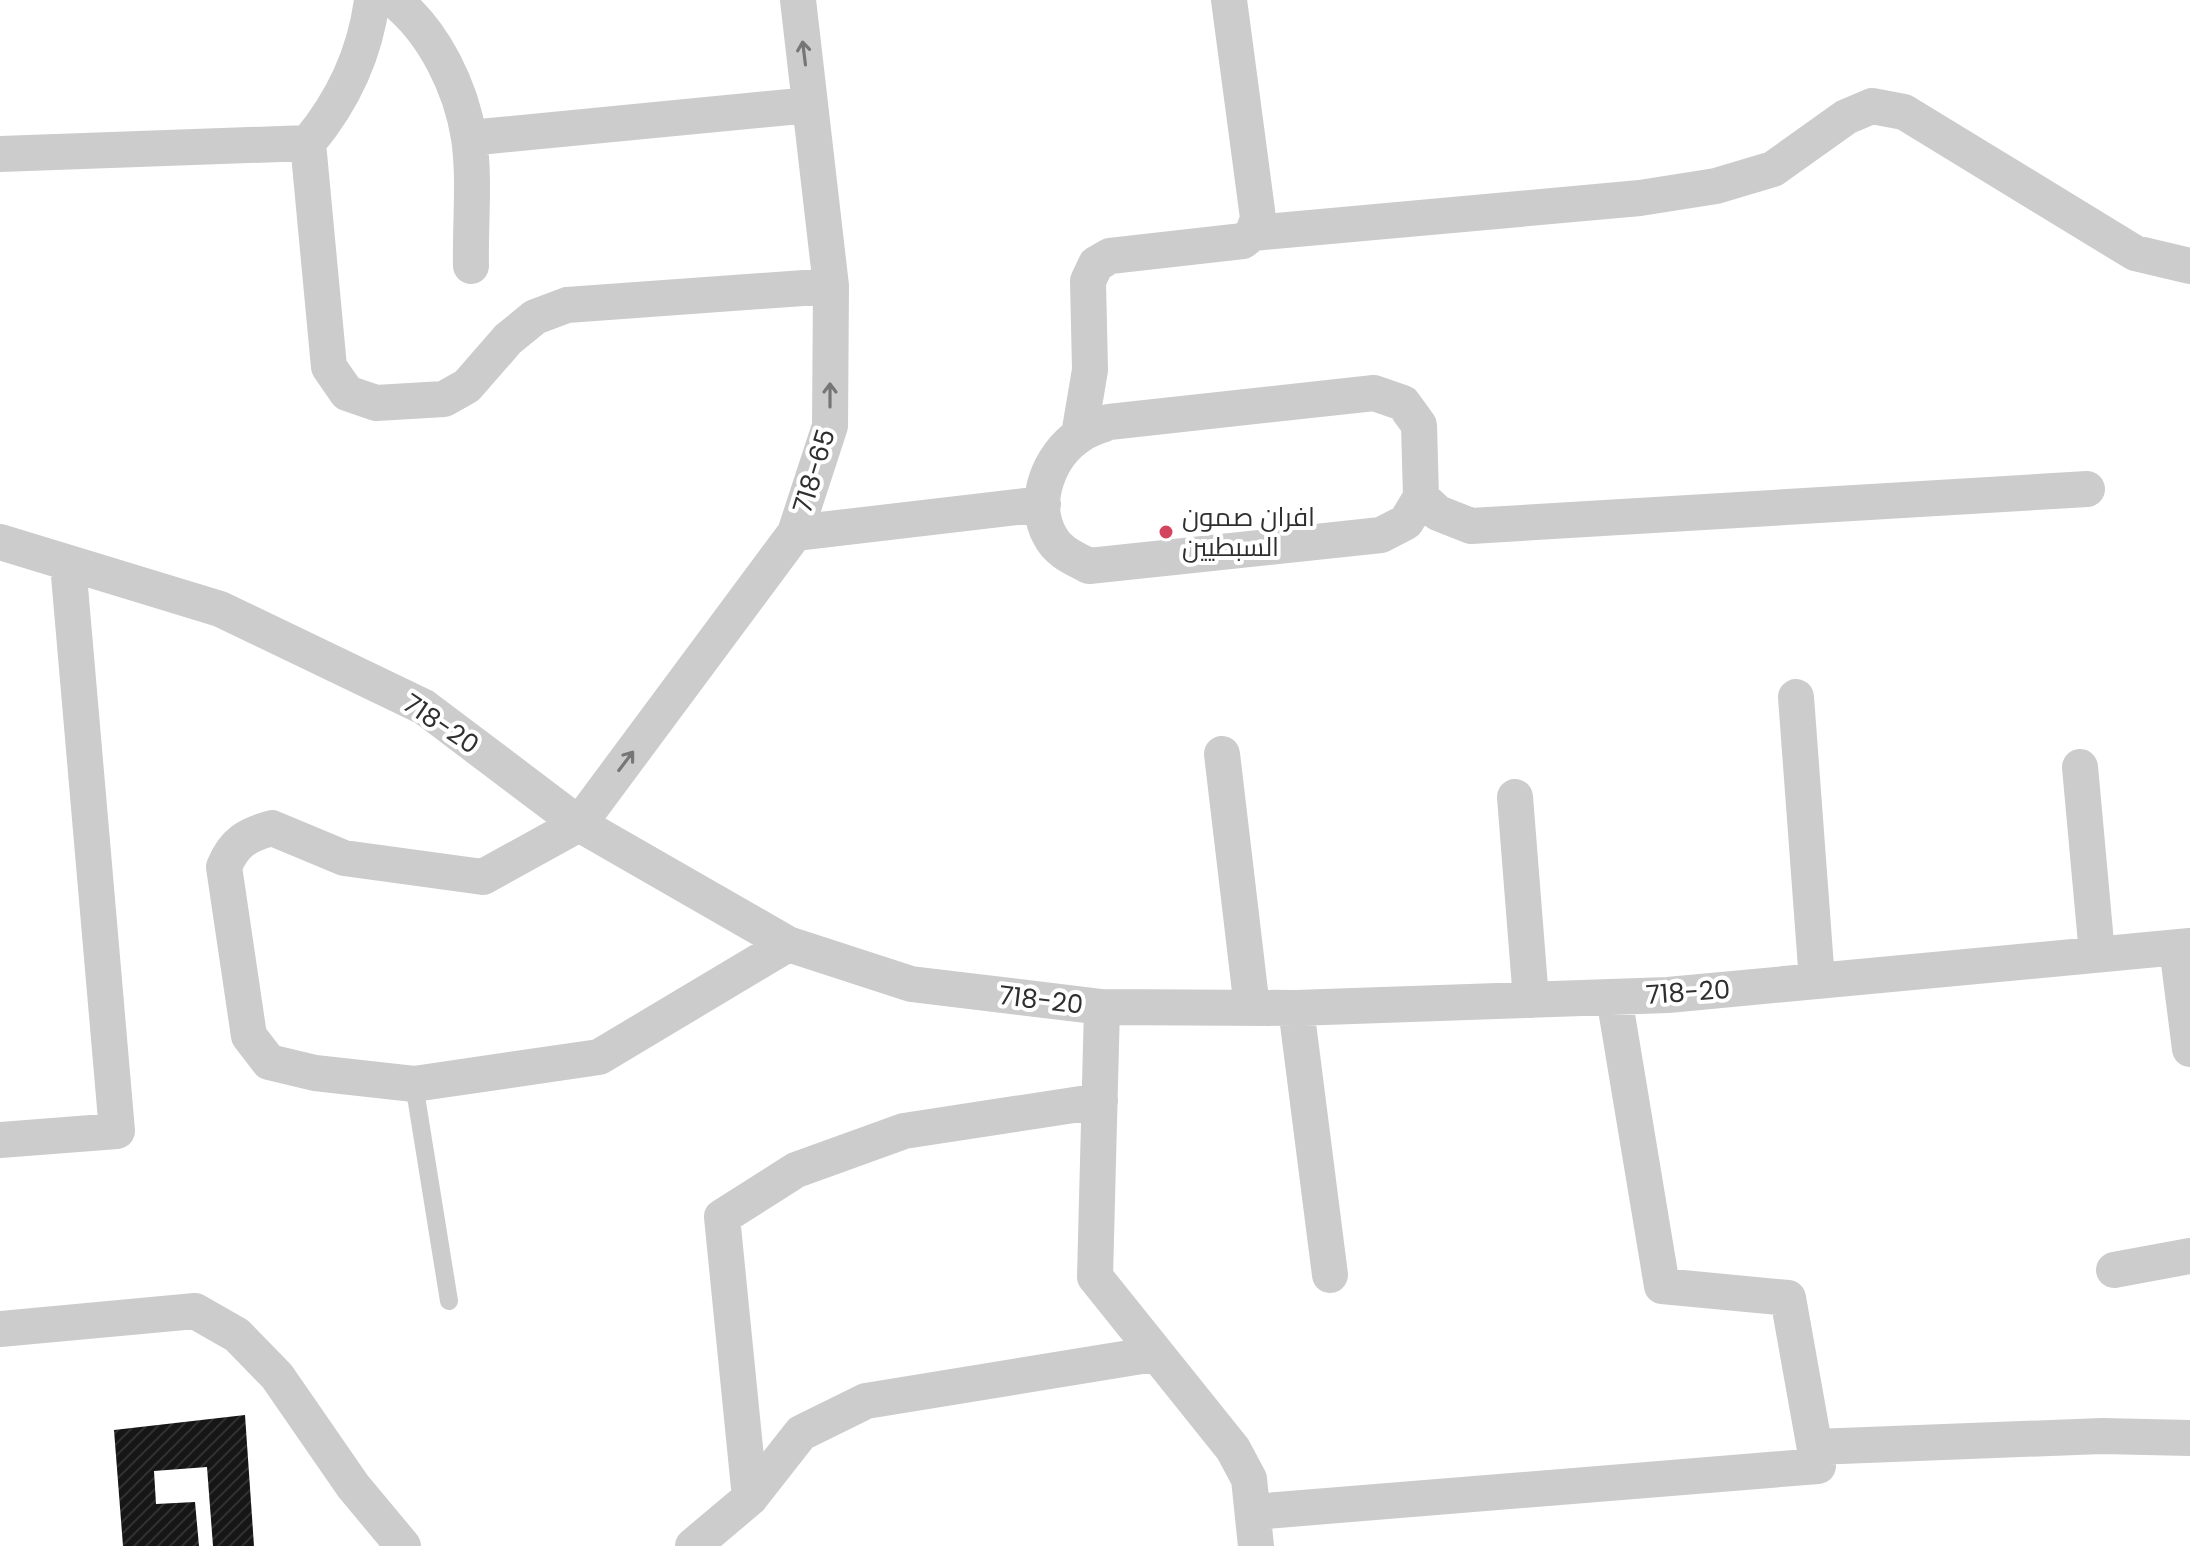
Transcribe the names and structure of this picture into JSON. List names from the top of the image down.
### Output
{
  "streets": {
    "street": ["718-65", "718-20"]
  },
  "crossings": [
    ["718-65", "718-20"]
  ],
  "one_way": ["718-65"],
  "places": ["افران صمون السبطيين"]
}
